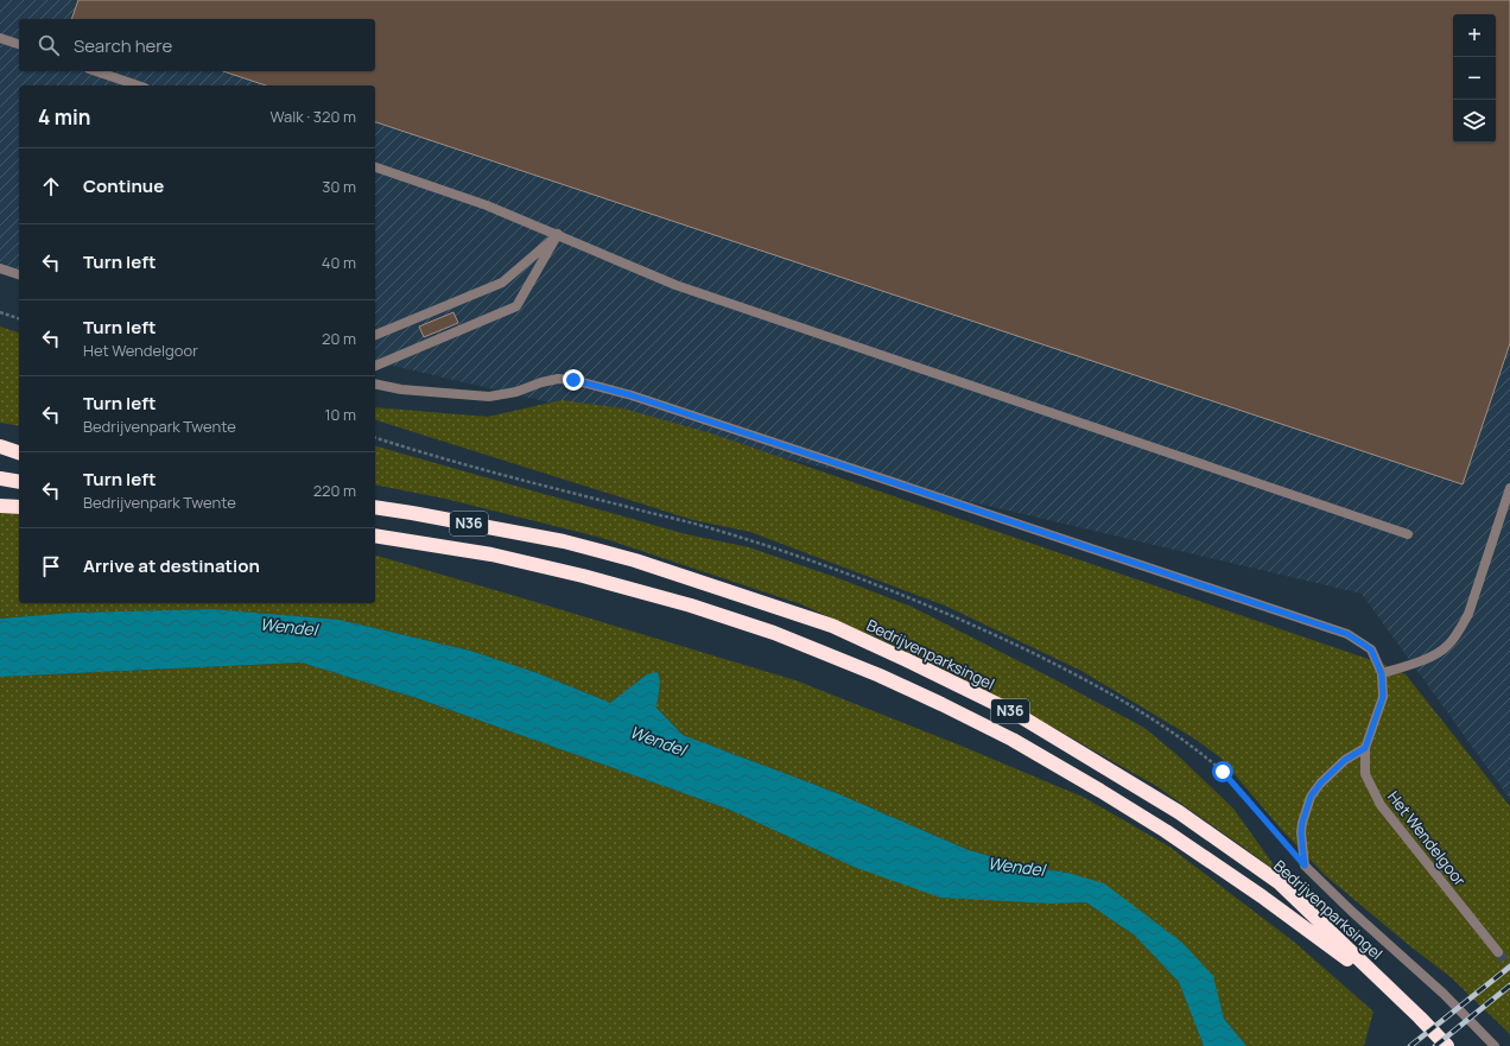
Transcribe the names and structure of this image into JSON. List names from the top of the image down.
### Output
{
  "streets": {
    "highway": ["N36", "Bedrijvenparksingel"],
    "street": ["Het Wendelgoor"]
  },
  "water": ["Wendel"],
  "page": {
    "map_buttons": ["+", "−"],
    "search": "Search here",
    "heading": ["4 min", "Walk · 320 m"],
    "list": [
      ["Continue", "30 m"],
      ["Turn left", "40 m"],
      ["Turn left", "Het Wendelgoor", "20 m"],
      ["Turn left", "Bedrijvenpark Twente", "10 m"],
      ["Turn left", "Bedrijvenpark Twente", "220 m"],
      "Arrive at destination"
    ]
  }
}
